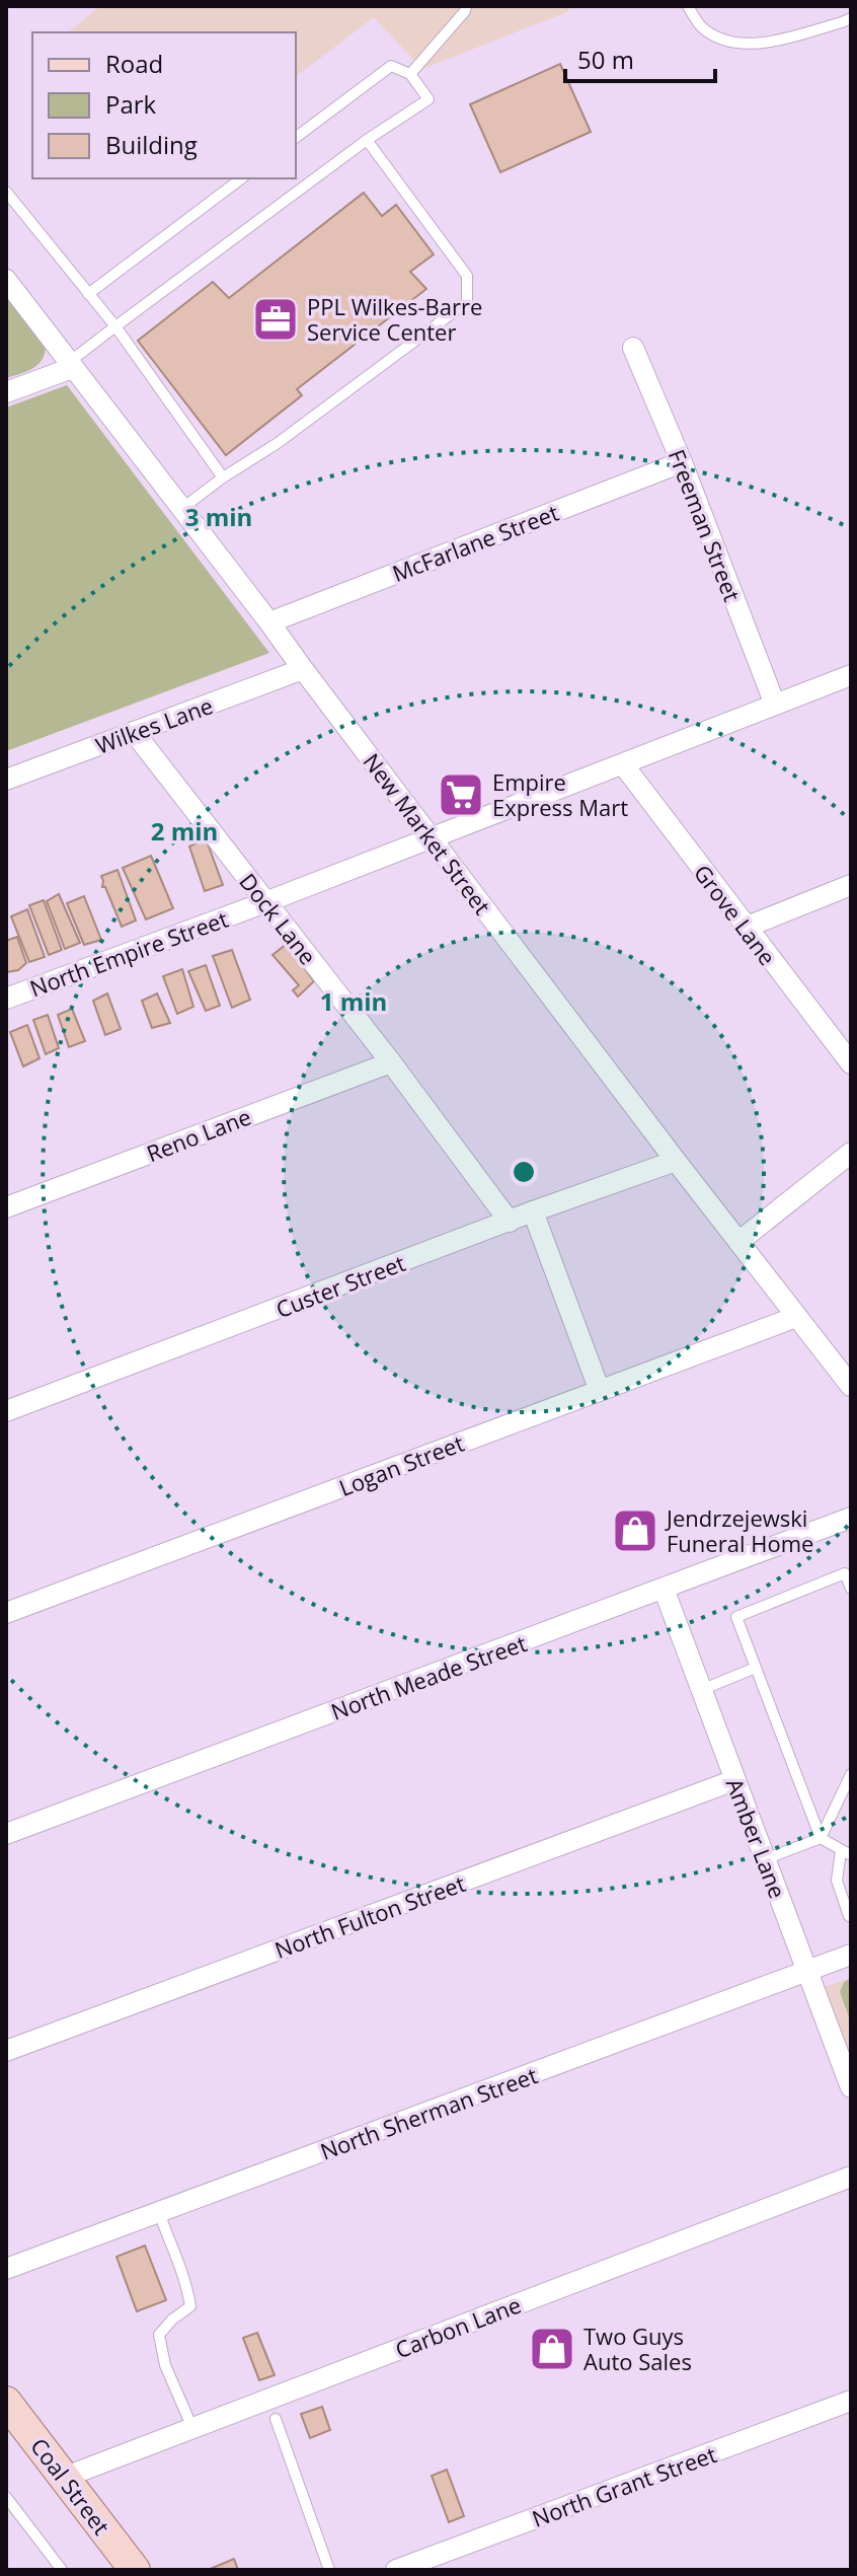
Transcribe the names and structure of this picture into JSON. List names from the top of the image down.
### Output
{
  "streets": {
    "main road": ["Coal Street"],
    "street": [
      "Freeman Street",
      "McFarlane Street",
      "Wilkes Lane",
      "New Market Street",
      "Grove Lane",
      "Dock Lane",
      "North Empire Street",
      "Reno Lane",
      "Custer Street",
      "Logan Street",
      "North Meade Street",
      "Amber Lane",
      "North Fulton Street",
      "North Sherman Street",
      "Carbon Lane",
      "North Grant Street"
    ]
  },
  "crossings": [
    ["Freeman Street", "McFarlane Street"],
    ["Freeman Street", "North Empire Street"],
    ["McFarlane Street", "New Market Street"],
    ["Wilkes Lane", "New Market Street"],
    ["Wilkes Lane", "Dock Lane"],
    ["New Market Street", "North Empire Street"],
    ["New Market Street", "Custer Street"],
    ["New Market Street", "Logan Street"],
    ["Grove Lane", "North Empire Street"],
    ["Dock Lane", "North Empire Street"],
    ["Dock Lane", "Reno Lane"],
    ["Dock Lane", "Custer Street"],
    ["North Meade Street", "Amber Lane"],
    ["Amber Lane", "North Fulton Street"],
    ["Amber Lane", "North Sherman Street"],
    ["Carbon Lane", "Coal Street"]
  ],
  "places": {
    "office": ["PPL Wilkes-Barre Service Center"],
    "supermarket": ["Empire Express Mart"],
    "shop": ["Jendrzejewski Funeral Home", "Two Guys Auto Sales"]
  },
  "legend": ["Road", "Park", "Building"],
  "scale_bar": "50 m",
  "rings": ["3 min", "2 min", "1 min"]
}
